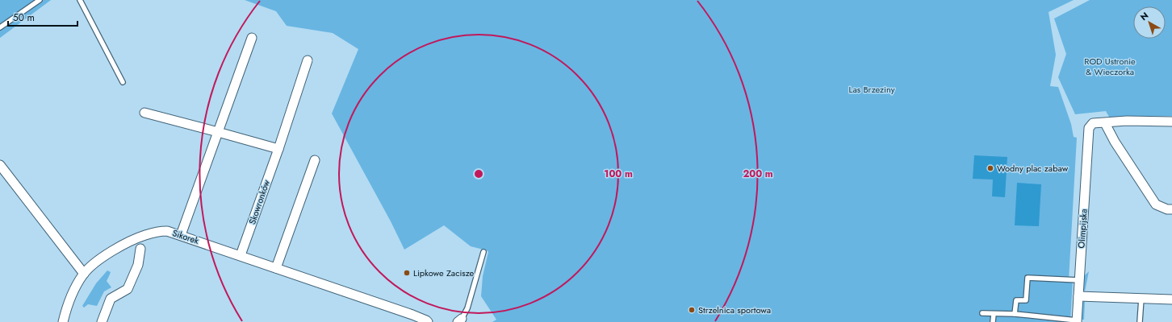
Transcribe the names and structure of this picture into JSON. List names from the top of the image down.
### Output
{
  "streets": {
    "street": ["Skowronków", "Olimpijska", "Sikorek"]
  },
  "crossings": [
    ["Skowronków", "Sikorek"]
  ],
  "parks": ["ROD Ustronie & Wieczorka", "Las Brzeziny"],
  "places": ["Wodny plac zabaw", "Lipkowe Zacisze", "Strzelnica sportowa"],
  "scale_bar": "50 m",
  "north": "top left",
  "rings": ["100 m", "200 m"]
}
